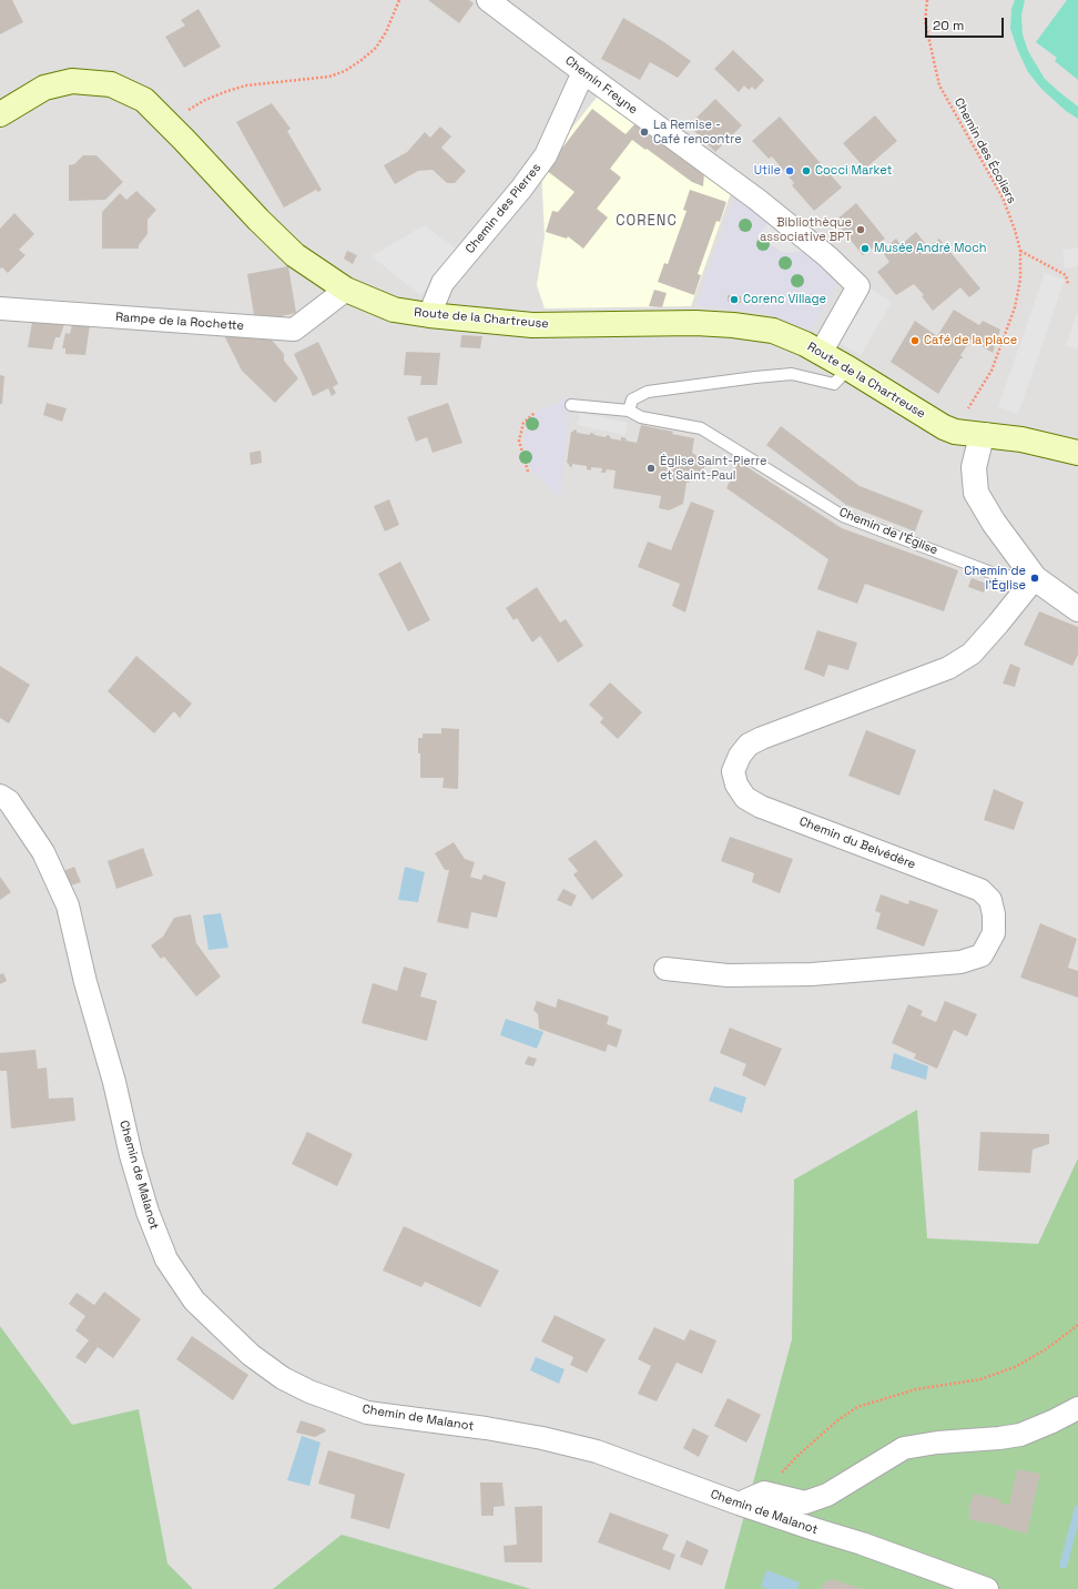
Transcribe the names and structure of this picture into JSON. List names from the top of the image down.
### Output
{
  "streets": {
    "main road": ["Route de la Chartreuse"],
    "street": [
      "Chemin Freyne",
      "Chemin des Pierres",
      "Rampe de la Rochette",
      "Chemin du Belvédère",
      "Chemin de Malanot"
    ],
    "lane": ["Chemin de l'Église"],
    "path": ["Chemin des Écoliers"]
  },
  "crossings": [
    ["Chemin Freyne", "Chemin des Pierres"],
    ["Chemin Freyne", "Route de la Chartreuse"],
    ["Chemin des Écoliers", "Route de la Chartreuse"],
    ["Chemin des Pierres", "Route de la Chartreuse"],
    ["Route de la Chartreuse", "Rampe de la Rochette"],
    ["Chemin de l'Église", "Chemin du Belvédère"]
  ],
  "districts": ["CORENC"],
  "places": [
    "La Remise - Café rencontre",
    "Utile",
    "Cocci Market",
    "Bibliothèque associative BPT",
    "Musée André Moch",
    "Corenc Village",
    "Café de la place",
    "Église Saint-Pierre et Saint-Paul",
    "Chemin de l’Église"
  ],
  "scale_bar": "20 m"
}
